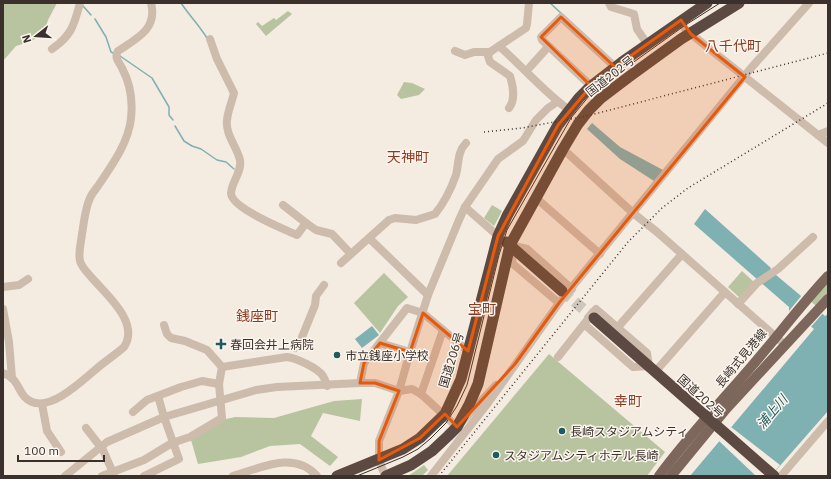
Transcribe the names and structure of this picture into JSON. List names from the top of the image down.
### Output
{
  "streets": {
    "highway": ["国道202号", "国道206号"],
    "main road": ["長崎式見港線"]
  },
  "crossings": [
    ["国道202号", "長崎式見港線"],
    ["国道202号", "国道206号"]
  ],
  "districts": [
    "八千代町",
    "天神町",
    "宝町",
    "銭座町",
    "幸町"
  ],
  "water": ["浦上川"],
  "places": {
    "health": ["春回会井上病院"],
    "other": ["市立銭座小学校", "長崎スタジアムシティ", "スタジアムシティホテル長崎"]
  },
  "scale_bar": "100 m",
  "north": "left"
}
